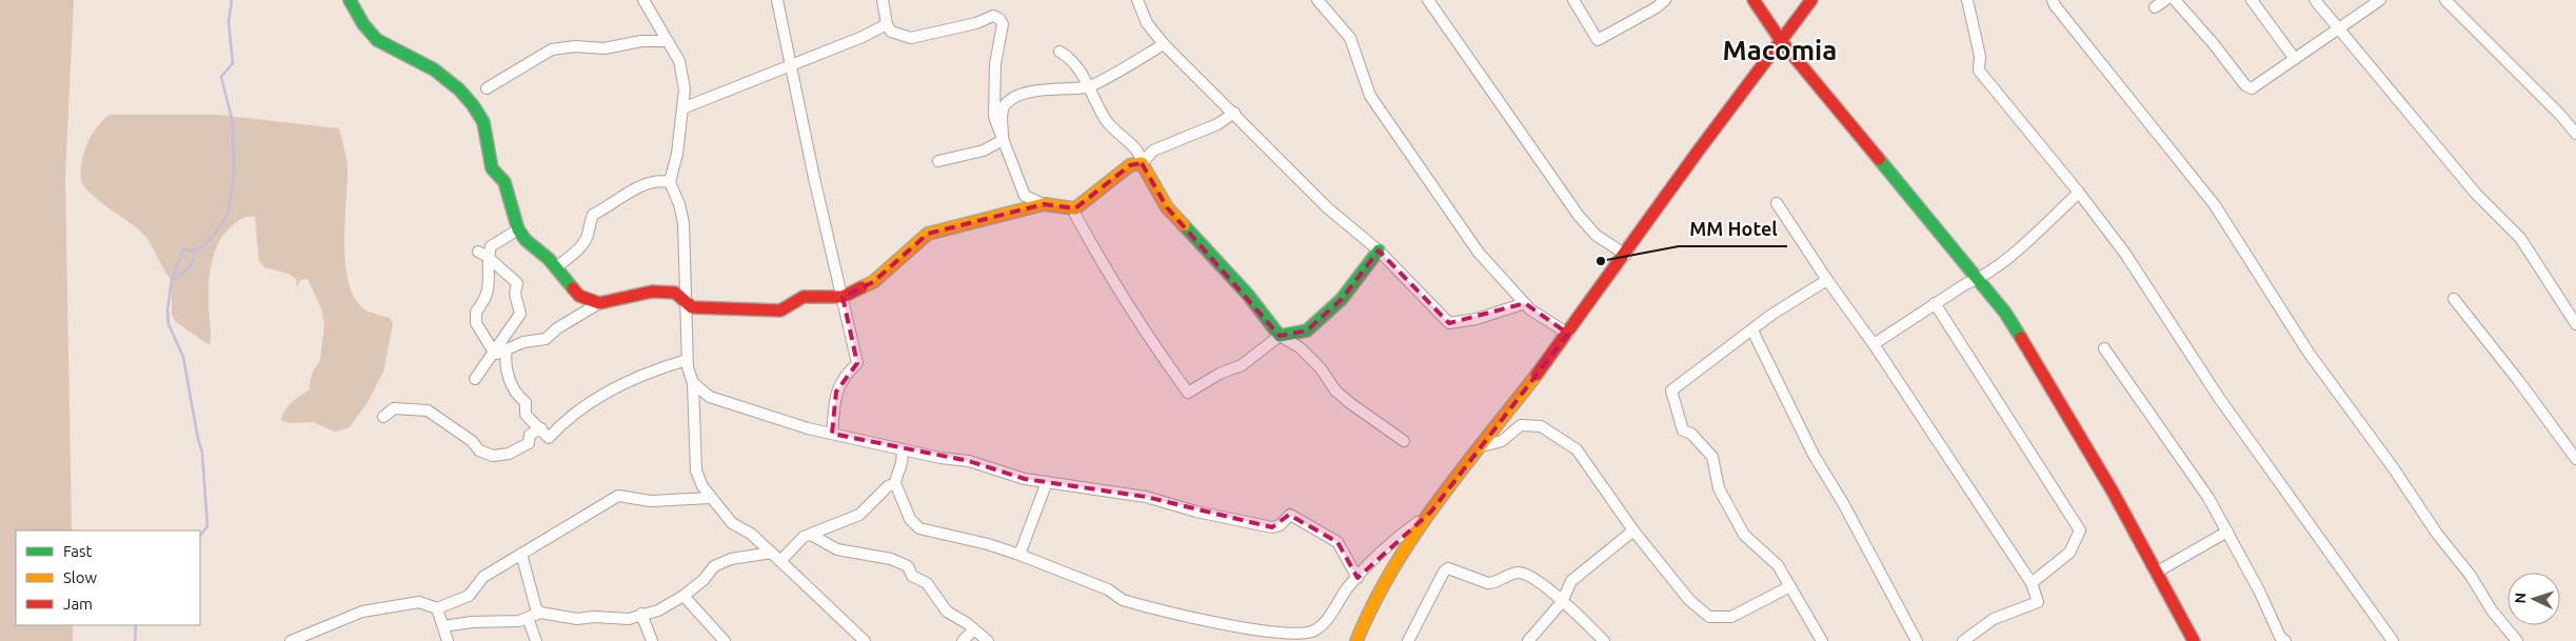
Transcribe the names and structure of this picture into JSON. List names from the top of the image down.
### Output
{
  "districts": ["Macomia"],
  "places": ["MM Hotel"],
  "legend": ["Fast", "Slow", "Jam"],
  "north": "left"
}
